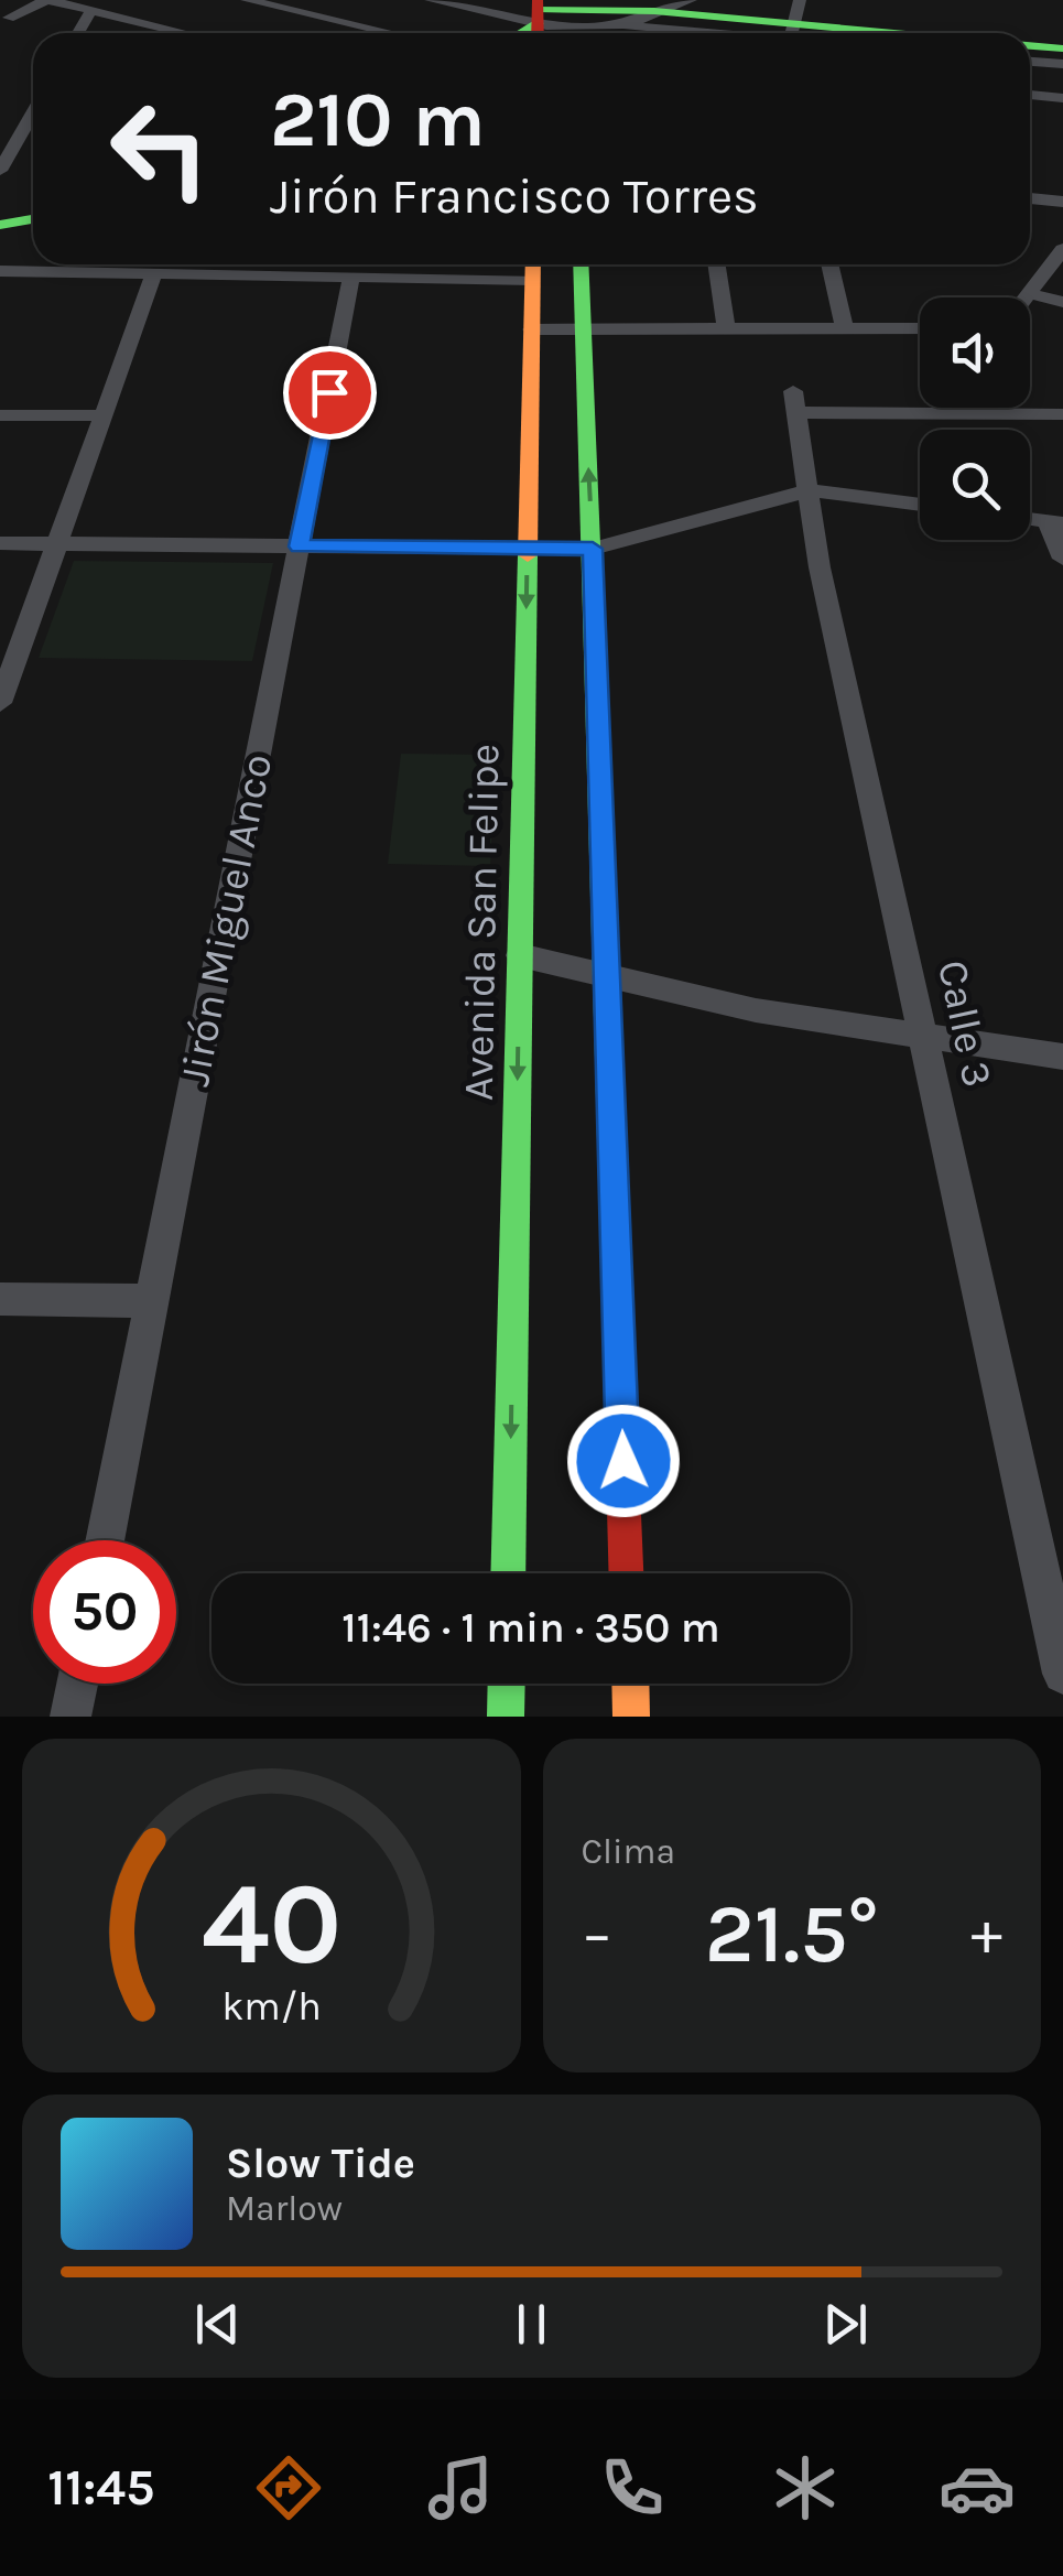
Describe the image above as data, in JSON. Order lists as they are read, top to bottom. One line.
{"streets":{"main road":["Avenida San Felipe"],"street":["Jirón Miguel Anco","Calle 3"]},"page":{"turn":["210 m","Jirón Francisco Torres"],"limit":"50","trip":"11:46 · 1 min · 350 m","tile":"Clima","heat":["−","21.5°","+"],"song":["Slow Tide","Marlow"],"tabs":"11:45","gauge":["40","km/h"]}}
